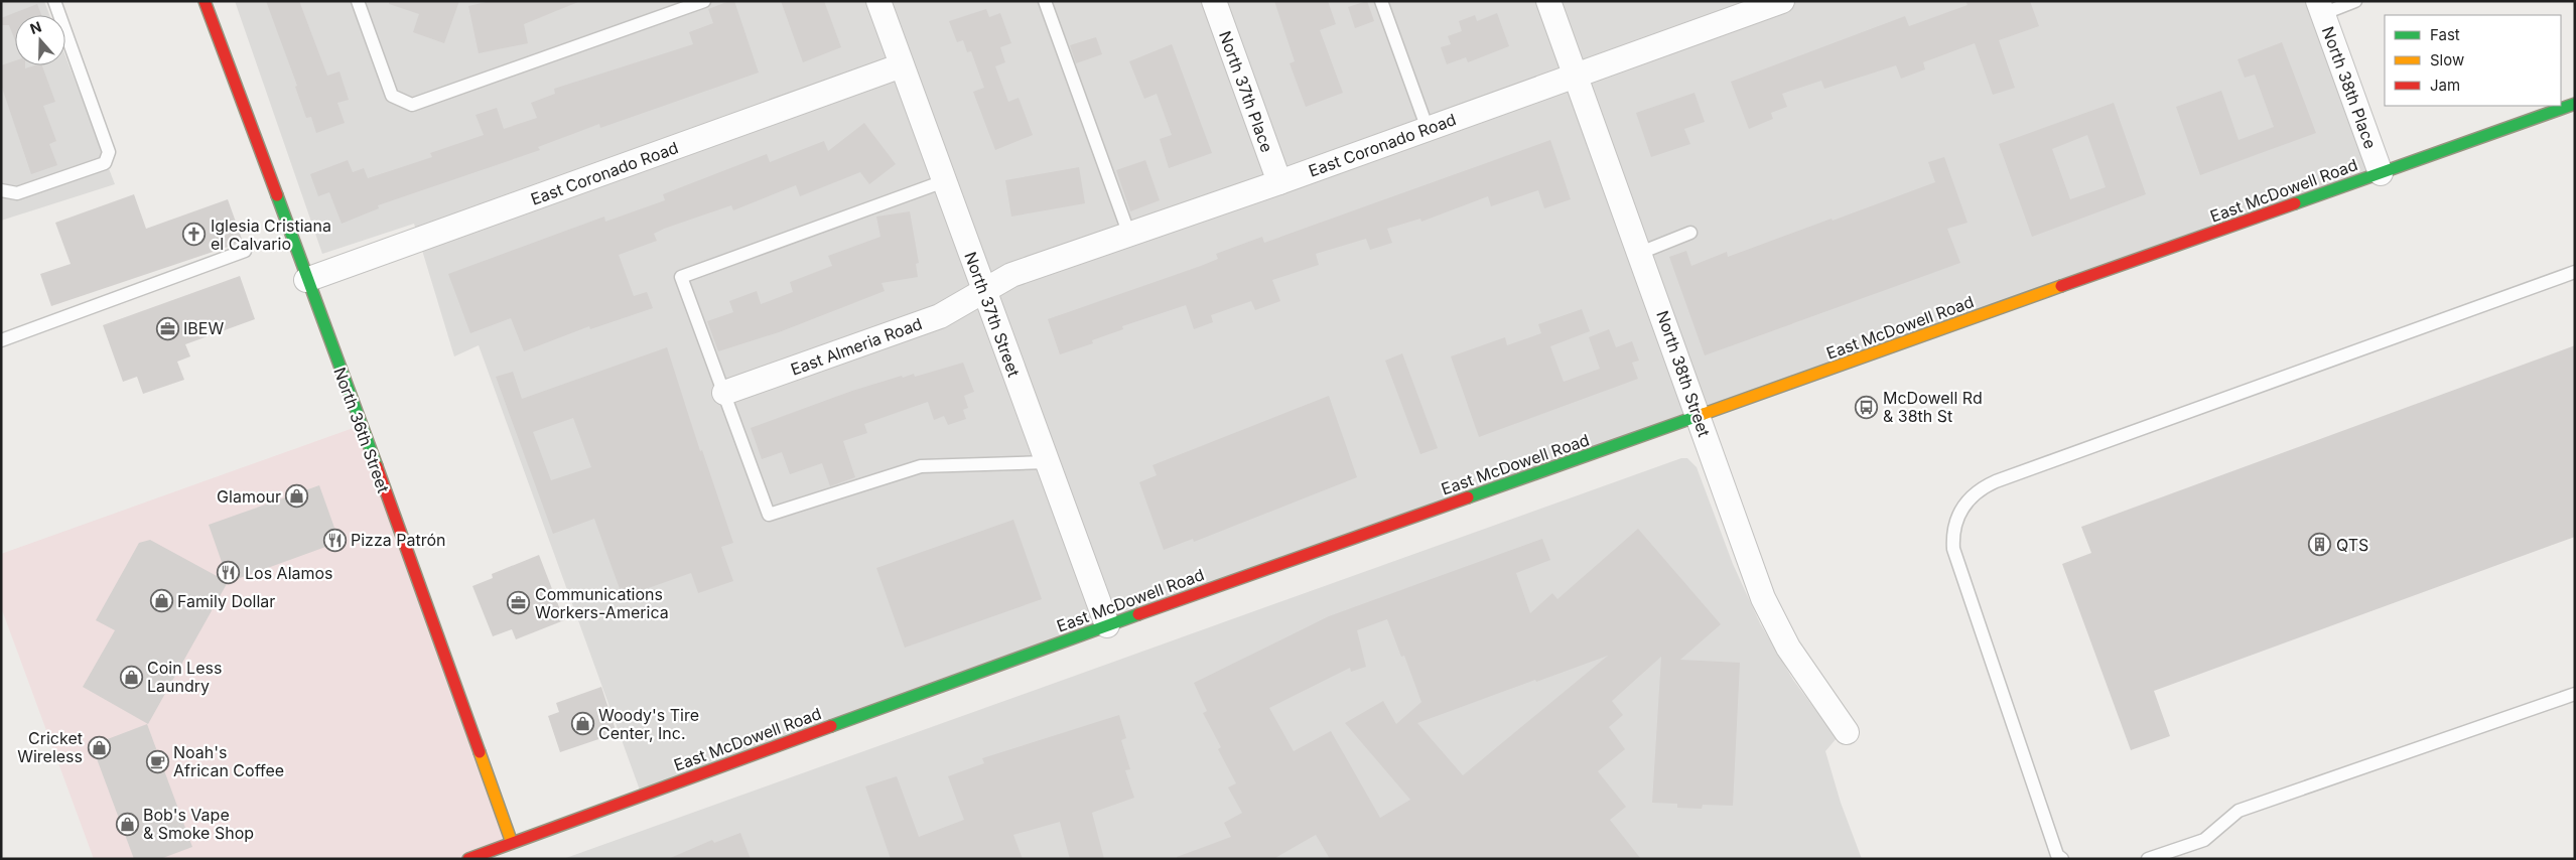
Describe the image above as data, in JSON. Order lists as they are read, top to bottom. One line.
{"streets":{"main road":["East McDowell Road","North 36th Street"],"street":["North 38th Place","North 37th Place","East Coronado Road","North 37th Street","East Almeria Road","North 38th Street"]},"crossings":[["North 38th Place","East McDowell Road"],["North 37th Place","East Coronado Road"],["East Coronado Road","North 37th Street"],["East Coronado Road","East Almeria Road"],["East Coronado Road","North 38th Street"],["East Coronado Road","North 36th Street"],["East McDowell Road","North 37th Street"],["East McDowell Road","North 38th Street"],["East McDowell Road","North 36th Street"],["North 37th Street","East Almeria Road"]],"places":{"church":["Iglesia Cristiana el Calvario"],"office":["IBEW","Communications Workers-America"],"bus stop":["McDowell Rd & 38th St"],"shop":["Glamour","Family Dollar","Coin Less Laundry","Woody's Tire Center, Inc.","Cricket Wireless","Bob's Vape & Smoke Shop"],"restaurant":["Pizza Patrón","Los Alamos"],"building":["QTS"],"cafe":["Noah's African Coffee"]},"legend":["Fast","Slow","Jam"],"north":"top"}
